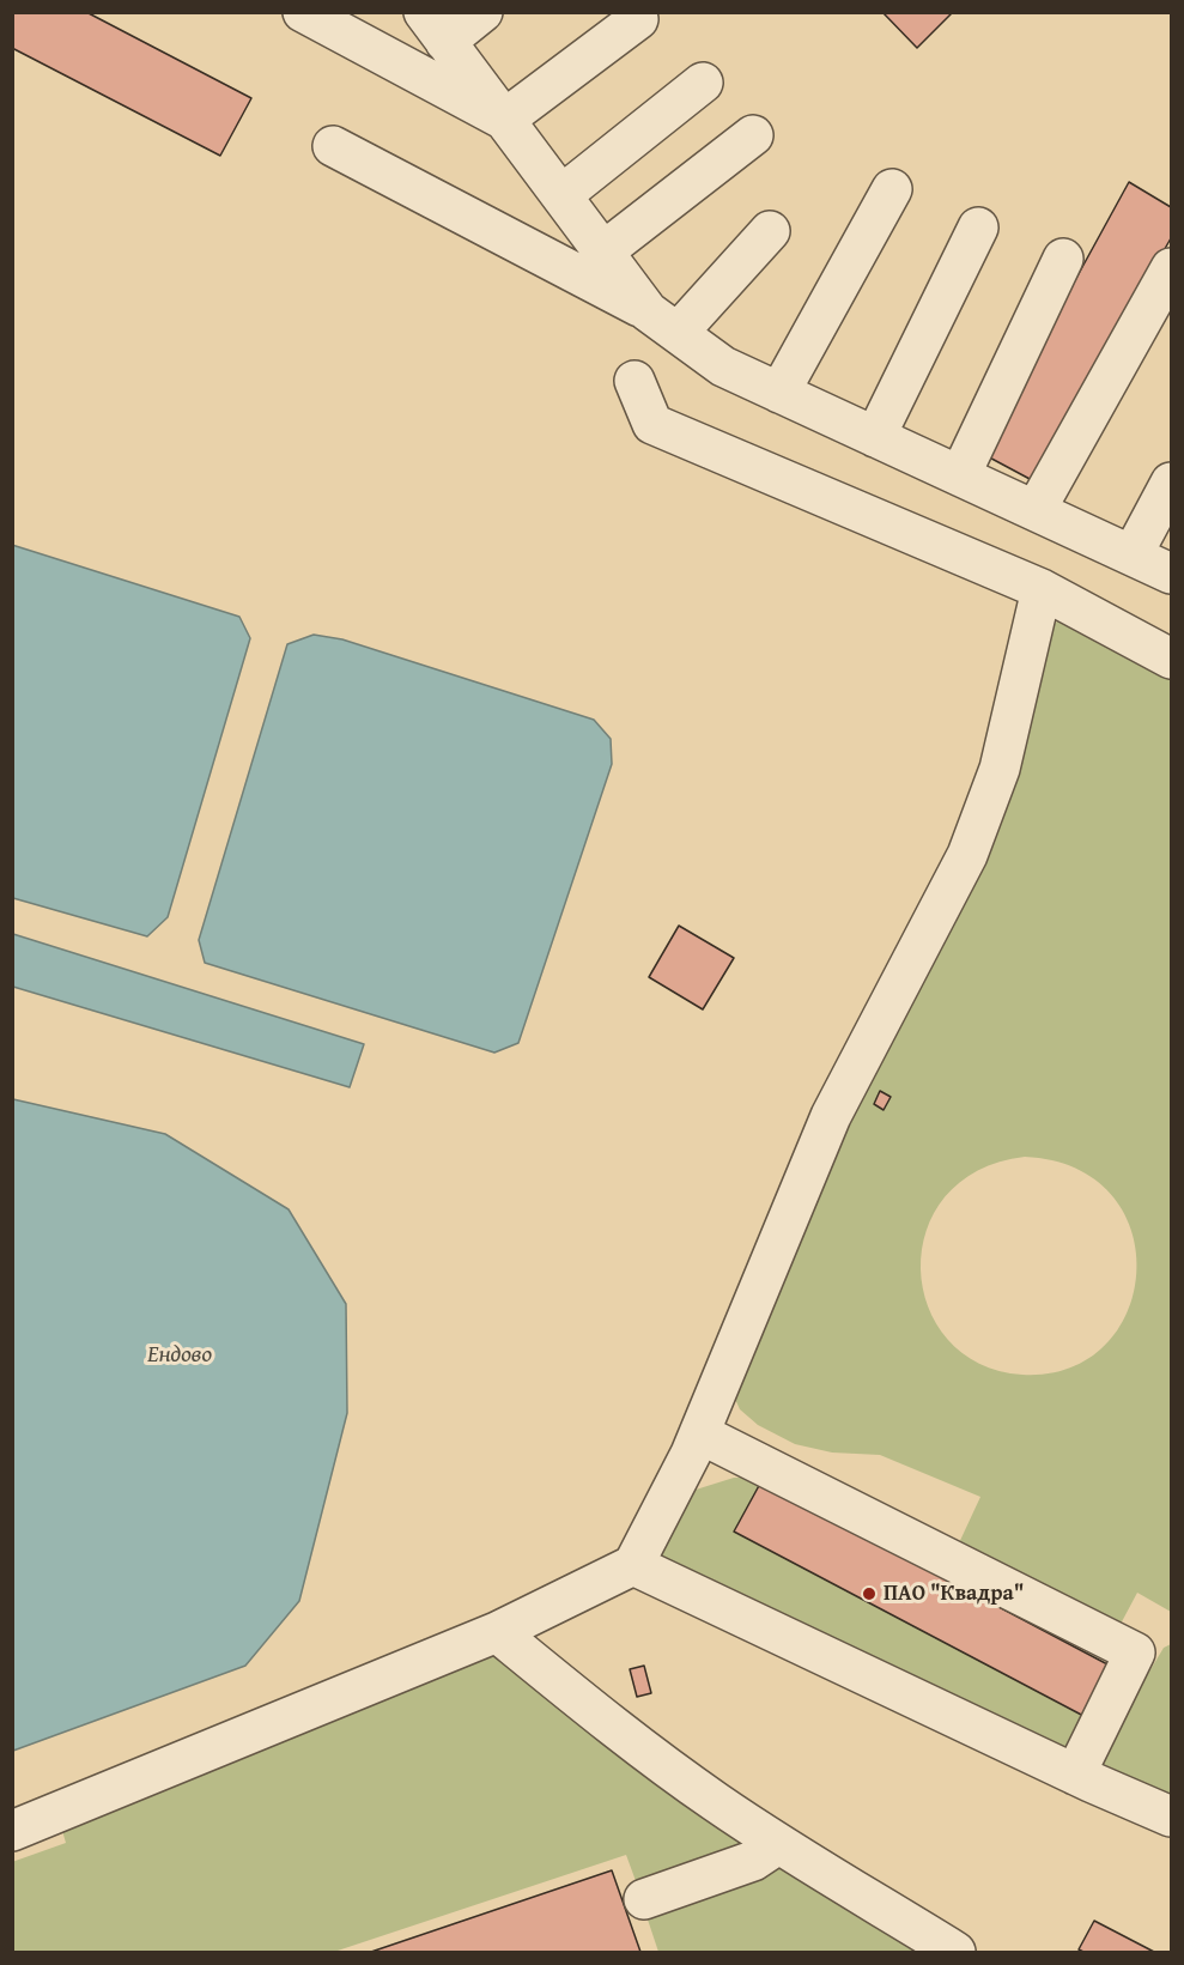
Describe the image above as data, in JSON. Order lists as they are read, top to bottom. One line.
{"water":["Ендово"],"places":["ПАО \"Квадра\""]}
